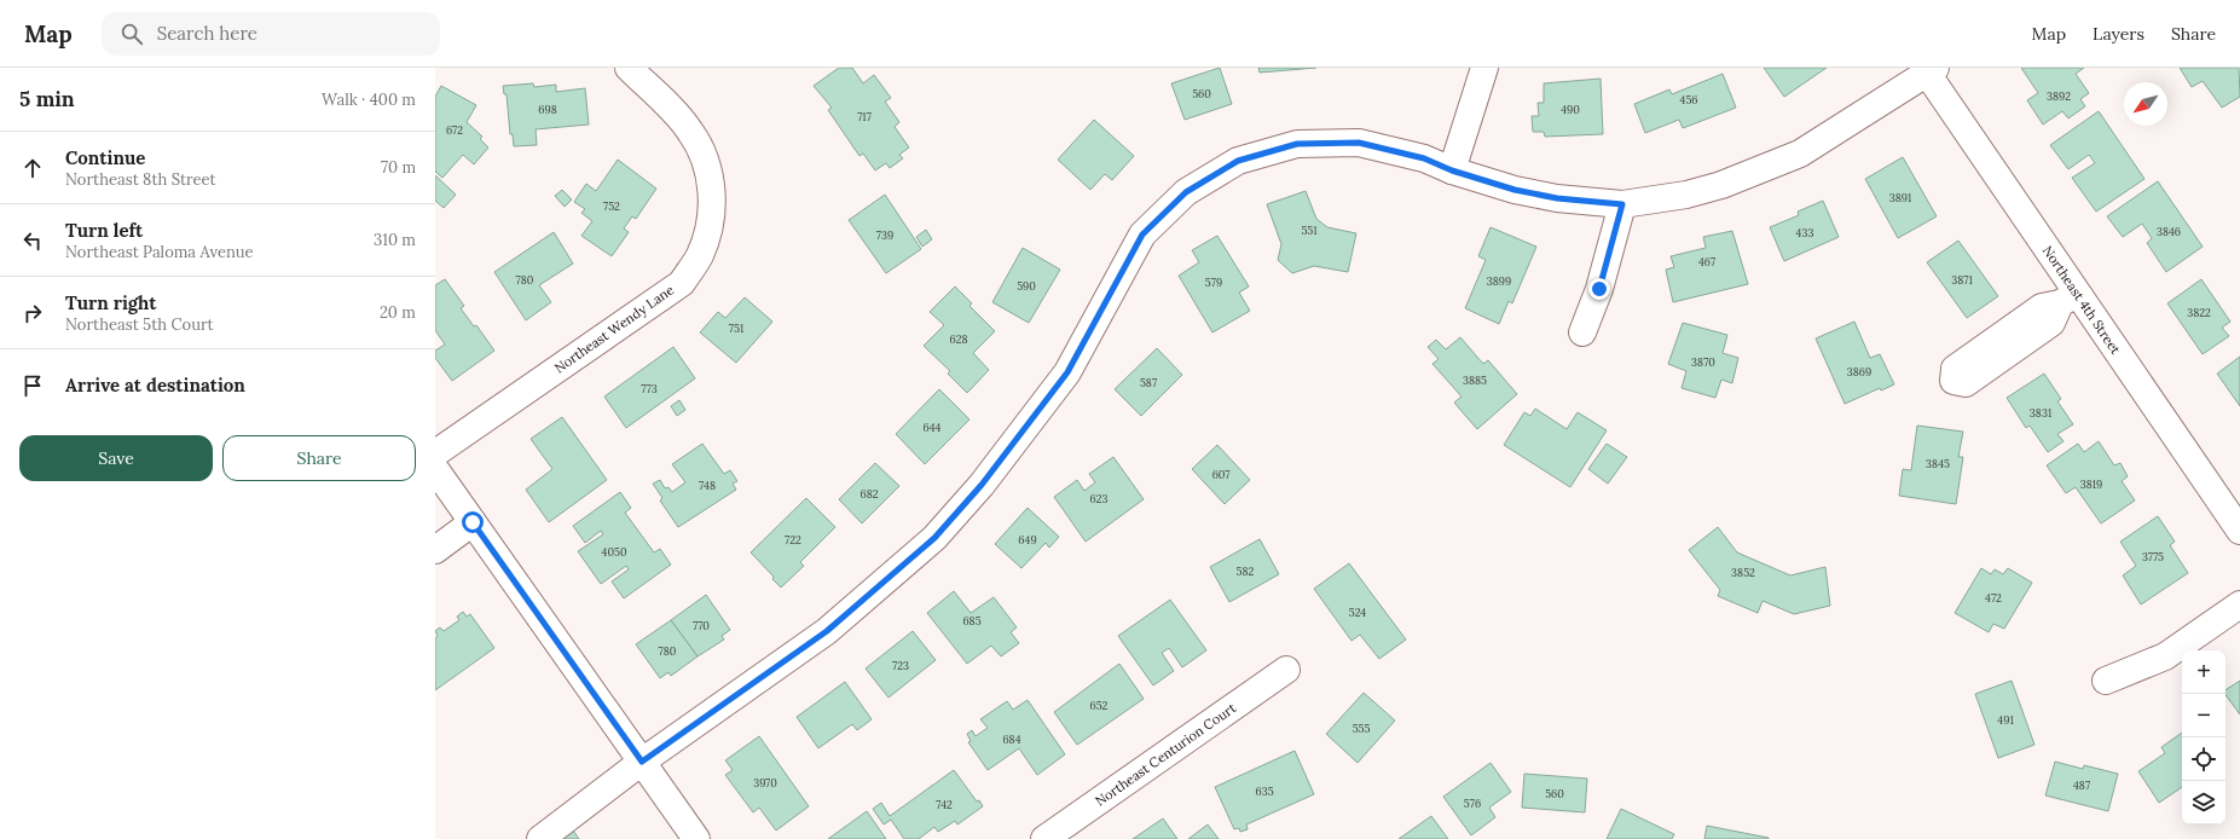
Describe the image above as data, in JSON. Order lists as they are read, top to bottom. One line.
{"streets":{"street":["Northeast 4th Street","Northeast Wendy Lane","Northeast Centurion Court"]},"house_numbers":["560","3892","456","698","490","717","672","3891","752","551","3846","433","739","467","780","3871","3899","579","590","3822","751","628","3870","3869","3885","587","773","3831","644","3845","607","3819","748","682","623","722","649","4050","3775","582","3852","472","524","685","770","780","723","652","491","555","684","3970","487","635","560","576","742"],"north":"bottom left","page":{"header":"Map","search":"Search here","nav":["Map","Layers","Share"],"heading":["5 min","Walk · 400 m"],"list":[["Continue","Northeast 8th Street","70 m"],["Turn left","Northeast Paloma Avenue","310 m"],["Turn right","Northeast 5th Court","20 m"],"Arrive at destination"],"buttons":["Save","Share"],"map_buttons":["+","−"]}}
